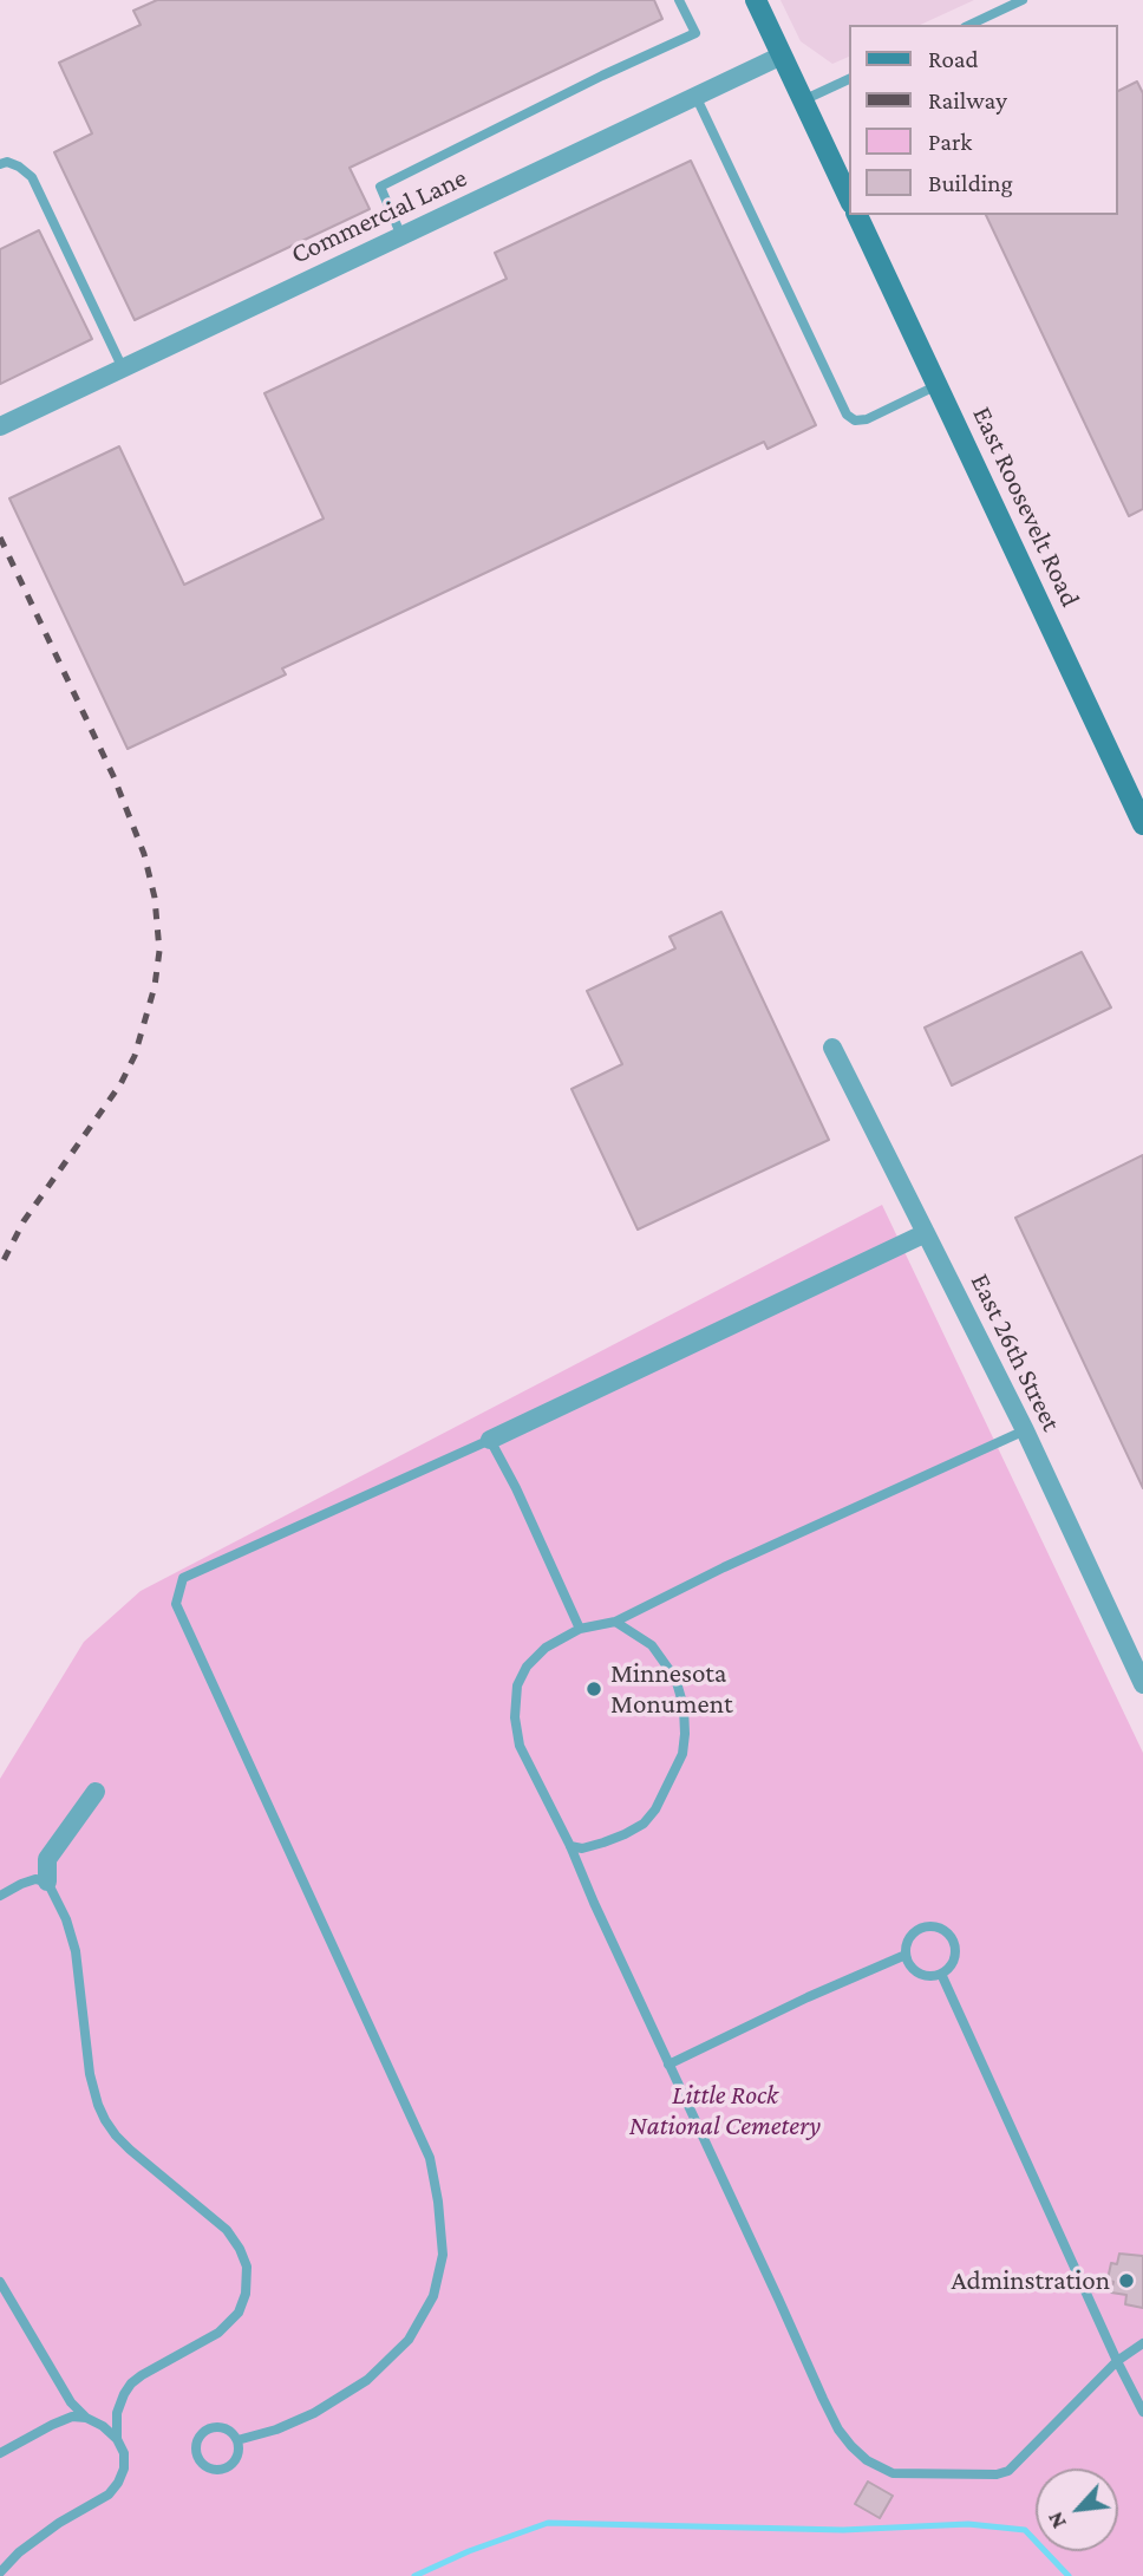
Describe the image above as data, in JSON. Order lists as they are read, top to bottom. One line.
{"streets":{"main road":["East Roosevelt Road"],"street":["Commercial Lane","East 26th Street"]},"parks":["Little Rock National Cemetery"],"places":["Minnesota Monument","Adminstration"],"legend":["Road","Railway","Park","Building"],"north":"bottom left"}
